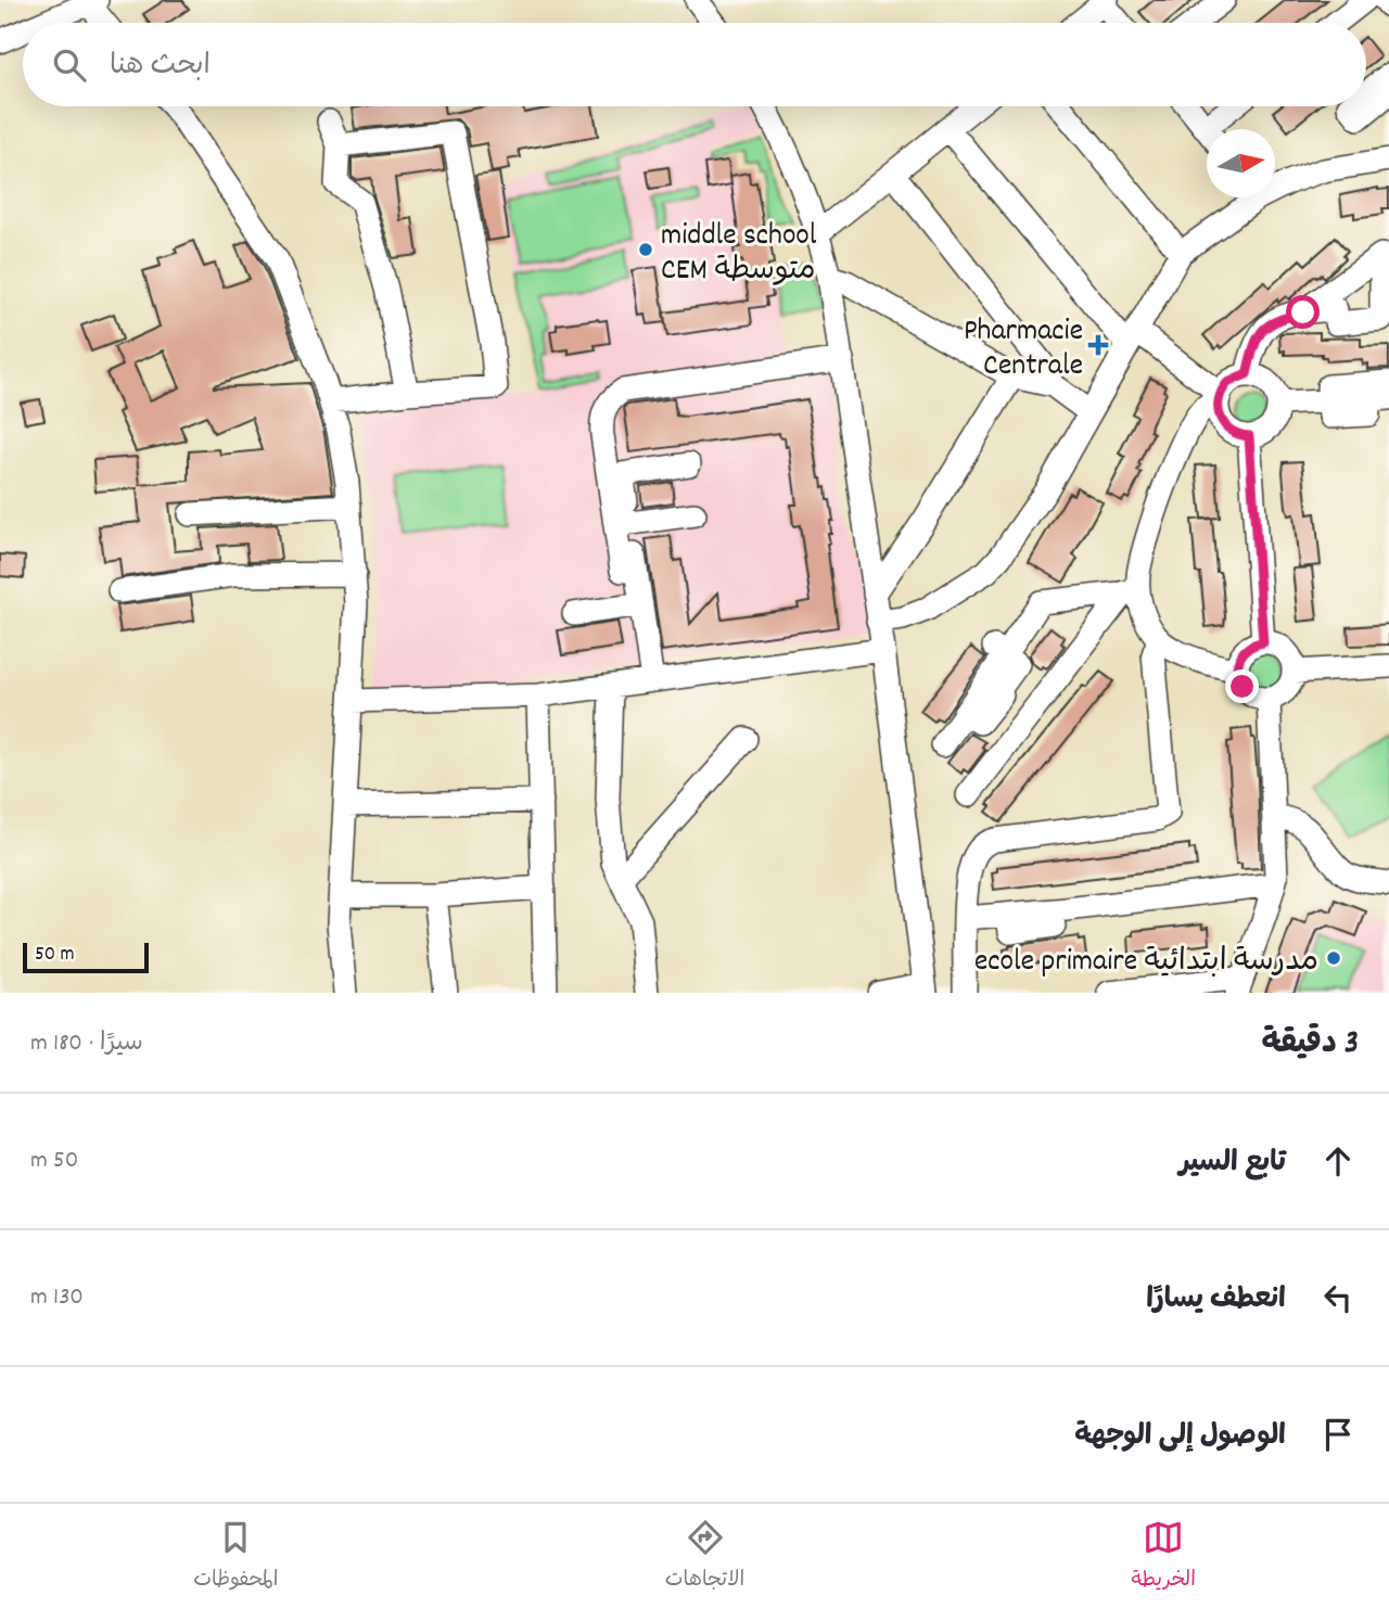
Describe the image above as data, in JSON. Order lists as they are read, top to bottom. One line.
{"places":{"other":["middle school CEM متوسطة","ecole primaire مدرسة ابتدائية"],"health":["Pharmacie Centrale"]},"scale_bar":"50 m","north":"right","page":{"search":"ابحث هنا","scale":"50 m","heading":["3 دقيقة","سيرًا · 180 m"],"list":[["تابع السير","50 m"],["انعطف يسارًا","130 m"],"الوصول إلى الوجهة"],"nav":["الخريطة","الاتجاهات","المحفوظات"]}}
